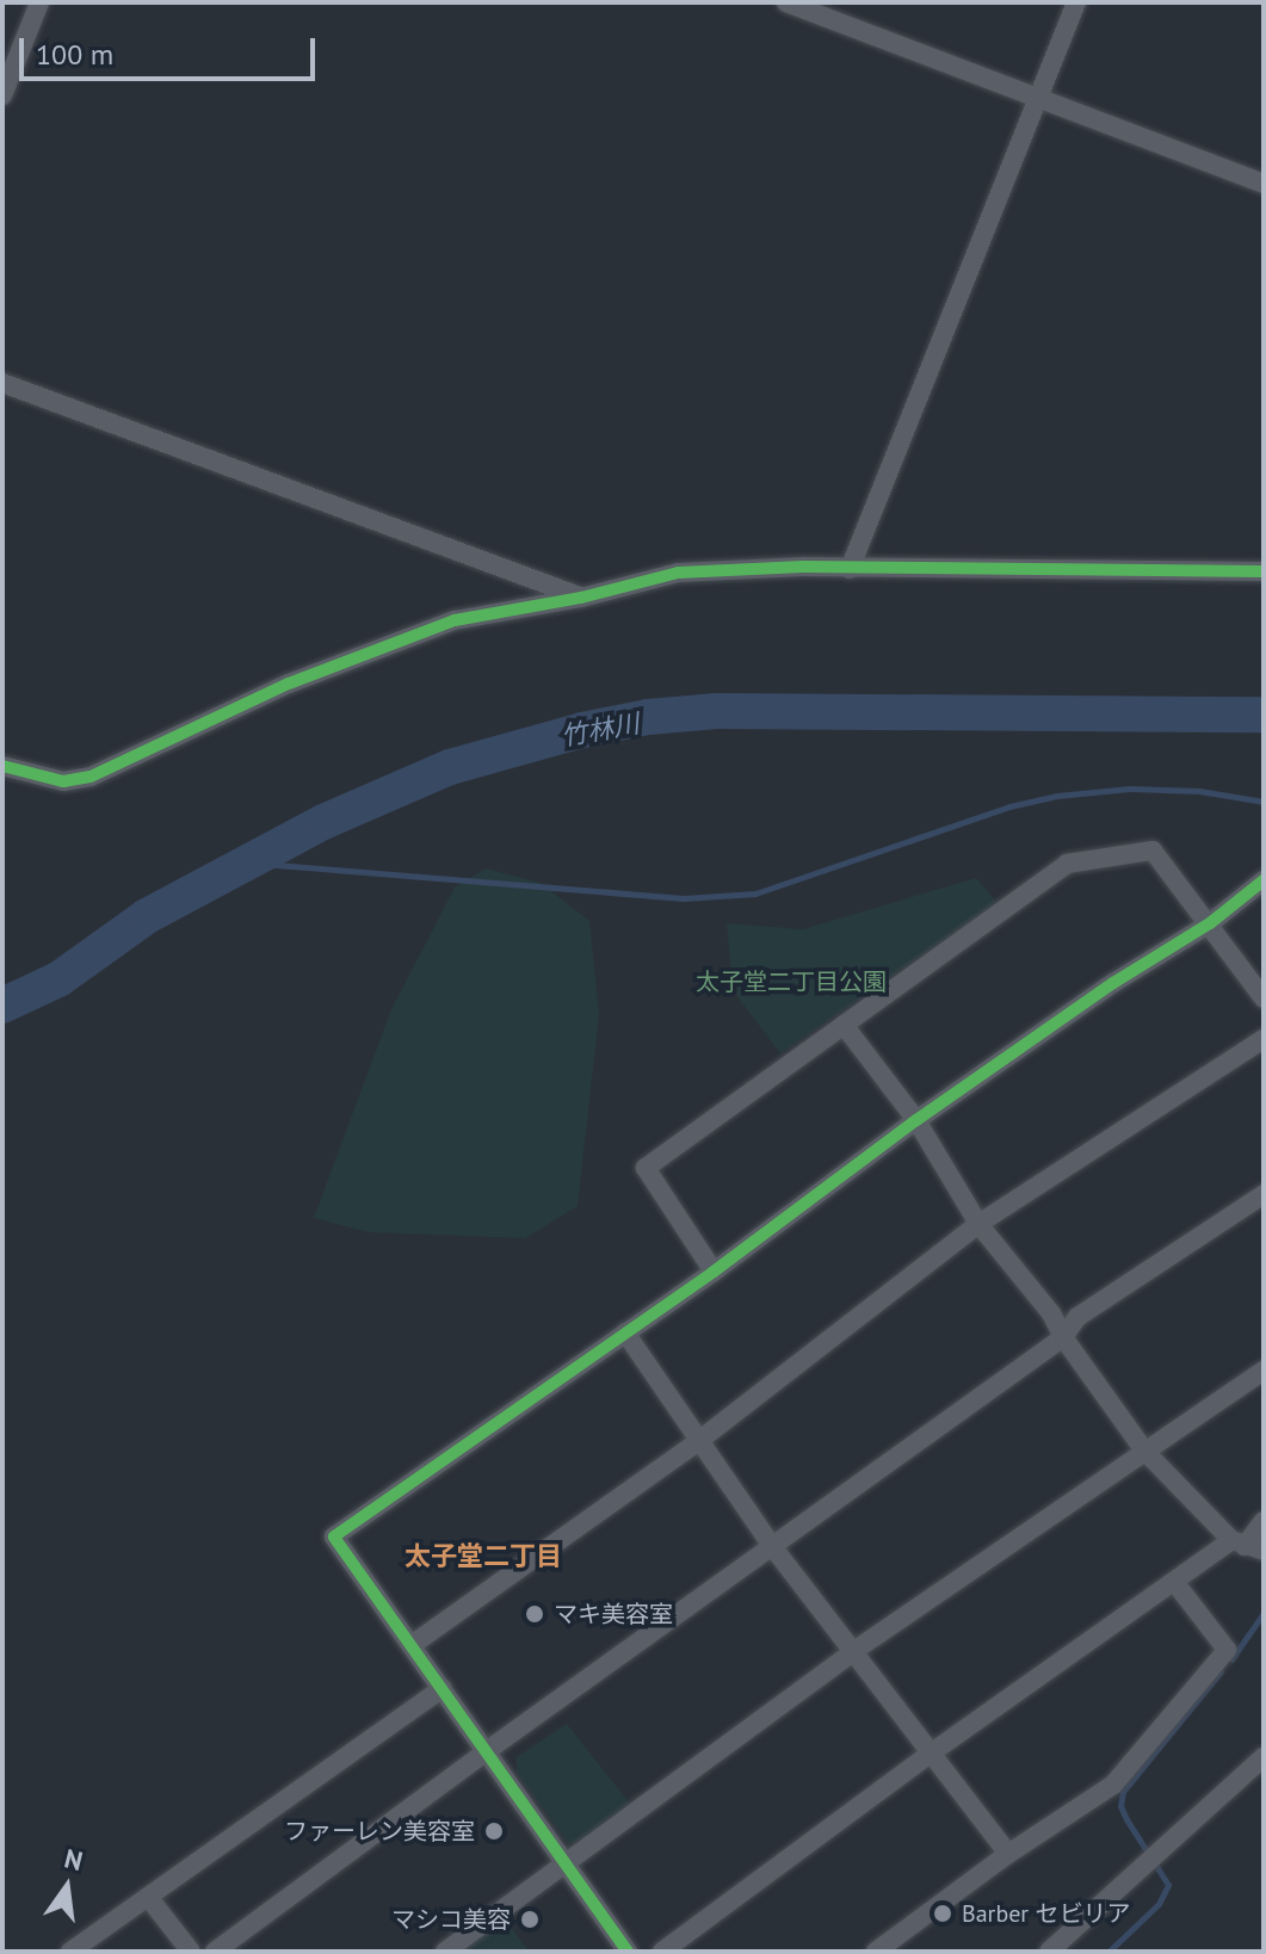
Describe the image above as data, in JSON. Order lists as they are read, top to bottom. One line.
{"districts":["太子堂二丁目"],"water":["竹林川"],"parks":["太子堂二丁目公園"],"places":["マキ美容室","ファーレン美容室","Barber セビリア","マシコ美容"],"scale_bar":"100 m","north":"top"}
